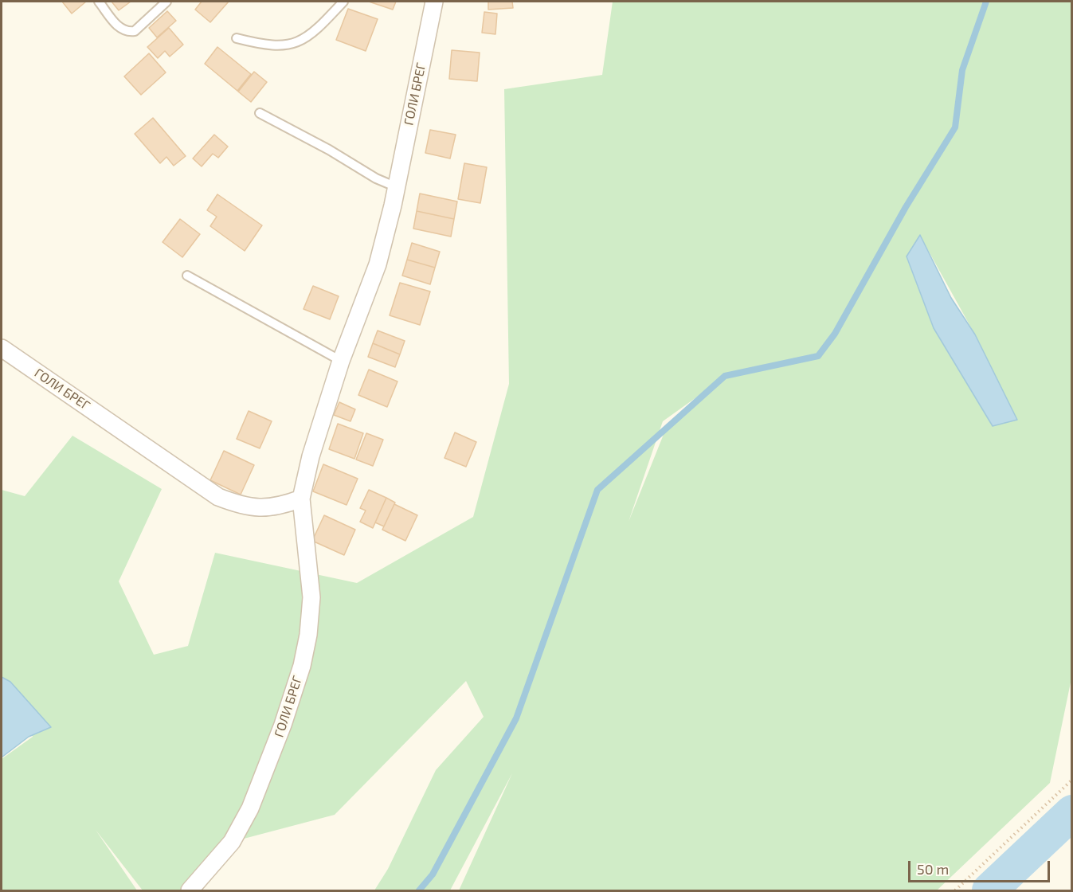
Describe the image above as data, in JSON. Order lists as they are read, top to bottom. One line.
{"streets":{"street":["ГОЛИ БРЕГ"]},"scale_bar":"50 m"}
